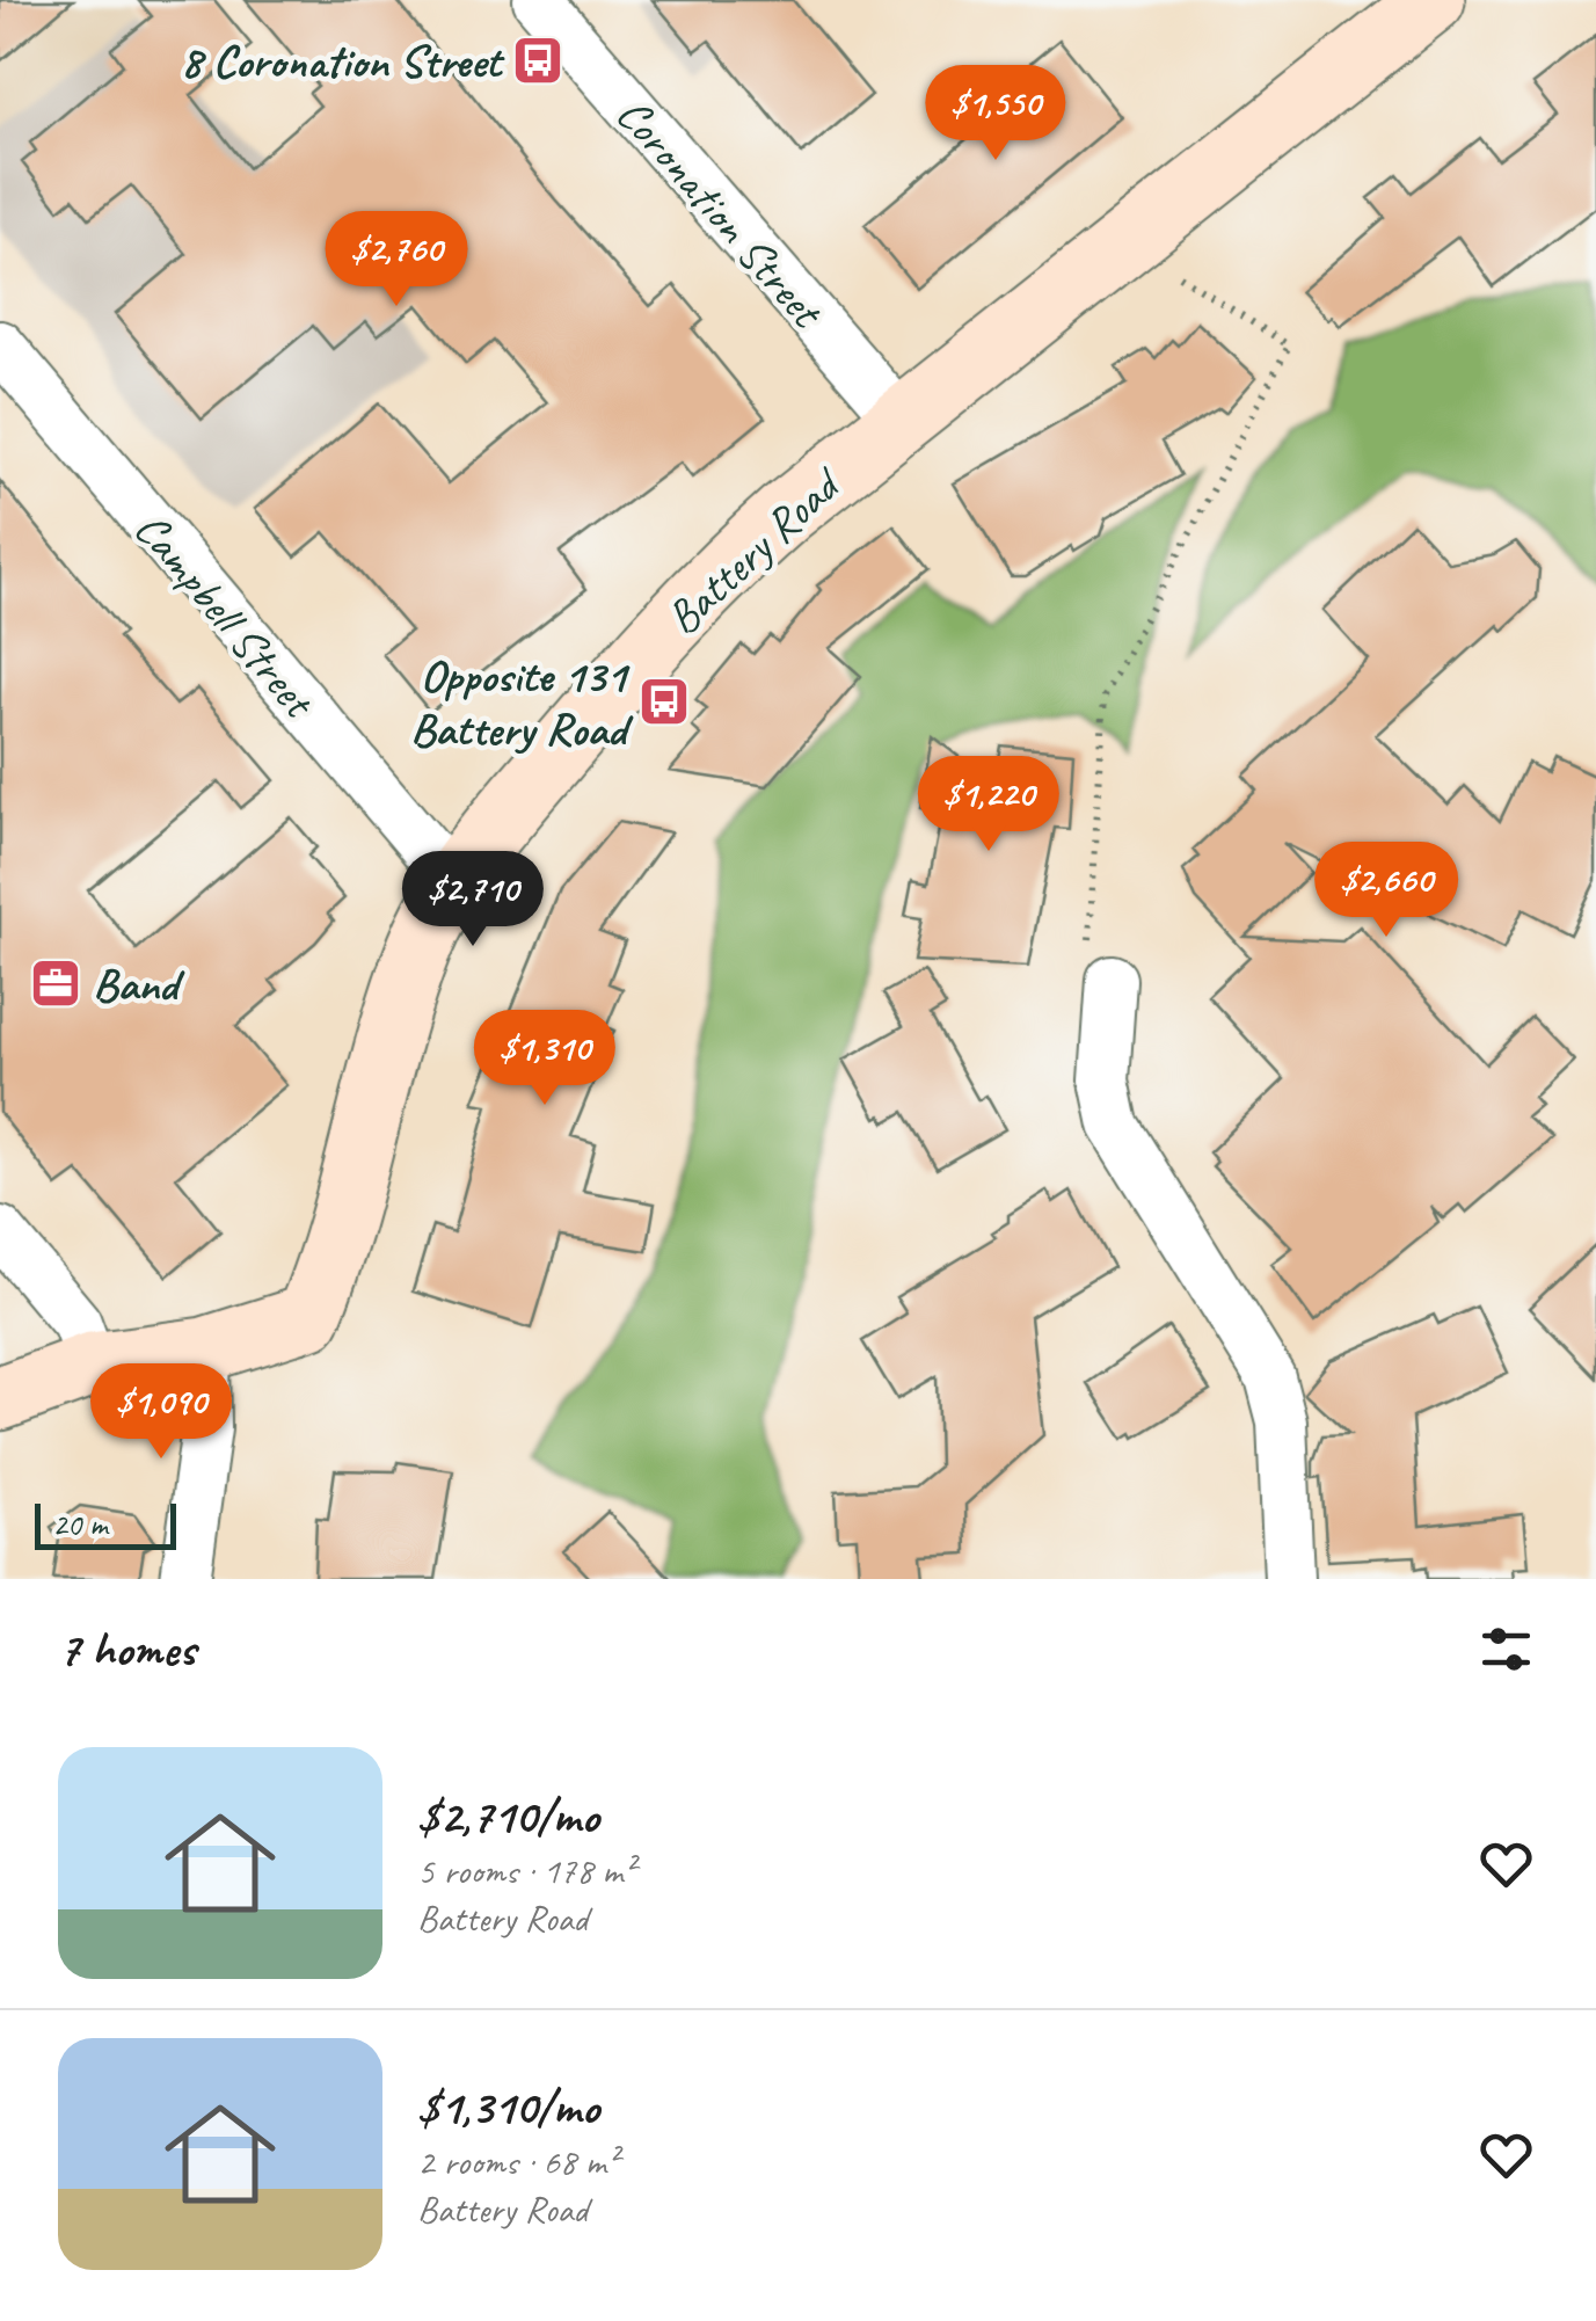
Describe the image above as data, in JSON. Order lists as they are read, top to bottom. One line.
{"streets":{"street":["Coronation Street","Battery Road","Campbell Street"]},"crossings":[["Coronation Street","Battery Road"],["Battery Road","Campbell Street"]],"places":{"bus stop":["8 Coronation Street","Opposite 131 Battery Road"],"office":["Band"]},"scale_bar":"20 m","page":{"price":["$1,550","$2,760","$1,220","$2,660","$2,710","$1,310","$1,090"],"scale":"20 m","heading":"7 homes","list":[{"name":"$2,710/mo","note":"5 rooms · 178 m² · Battery Road"},{"name":"$1,310/mo","note":"2 rooms · 68 m² · Battery Road"}]}}
